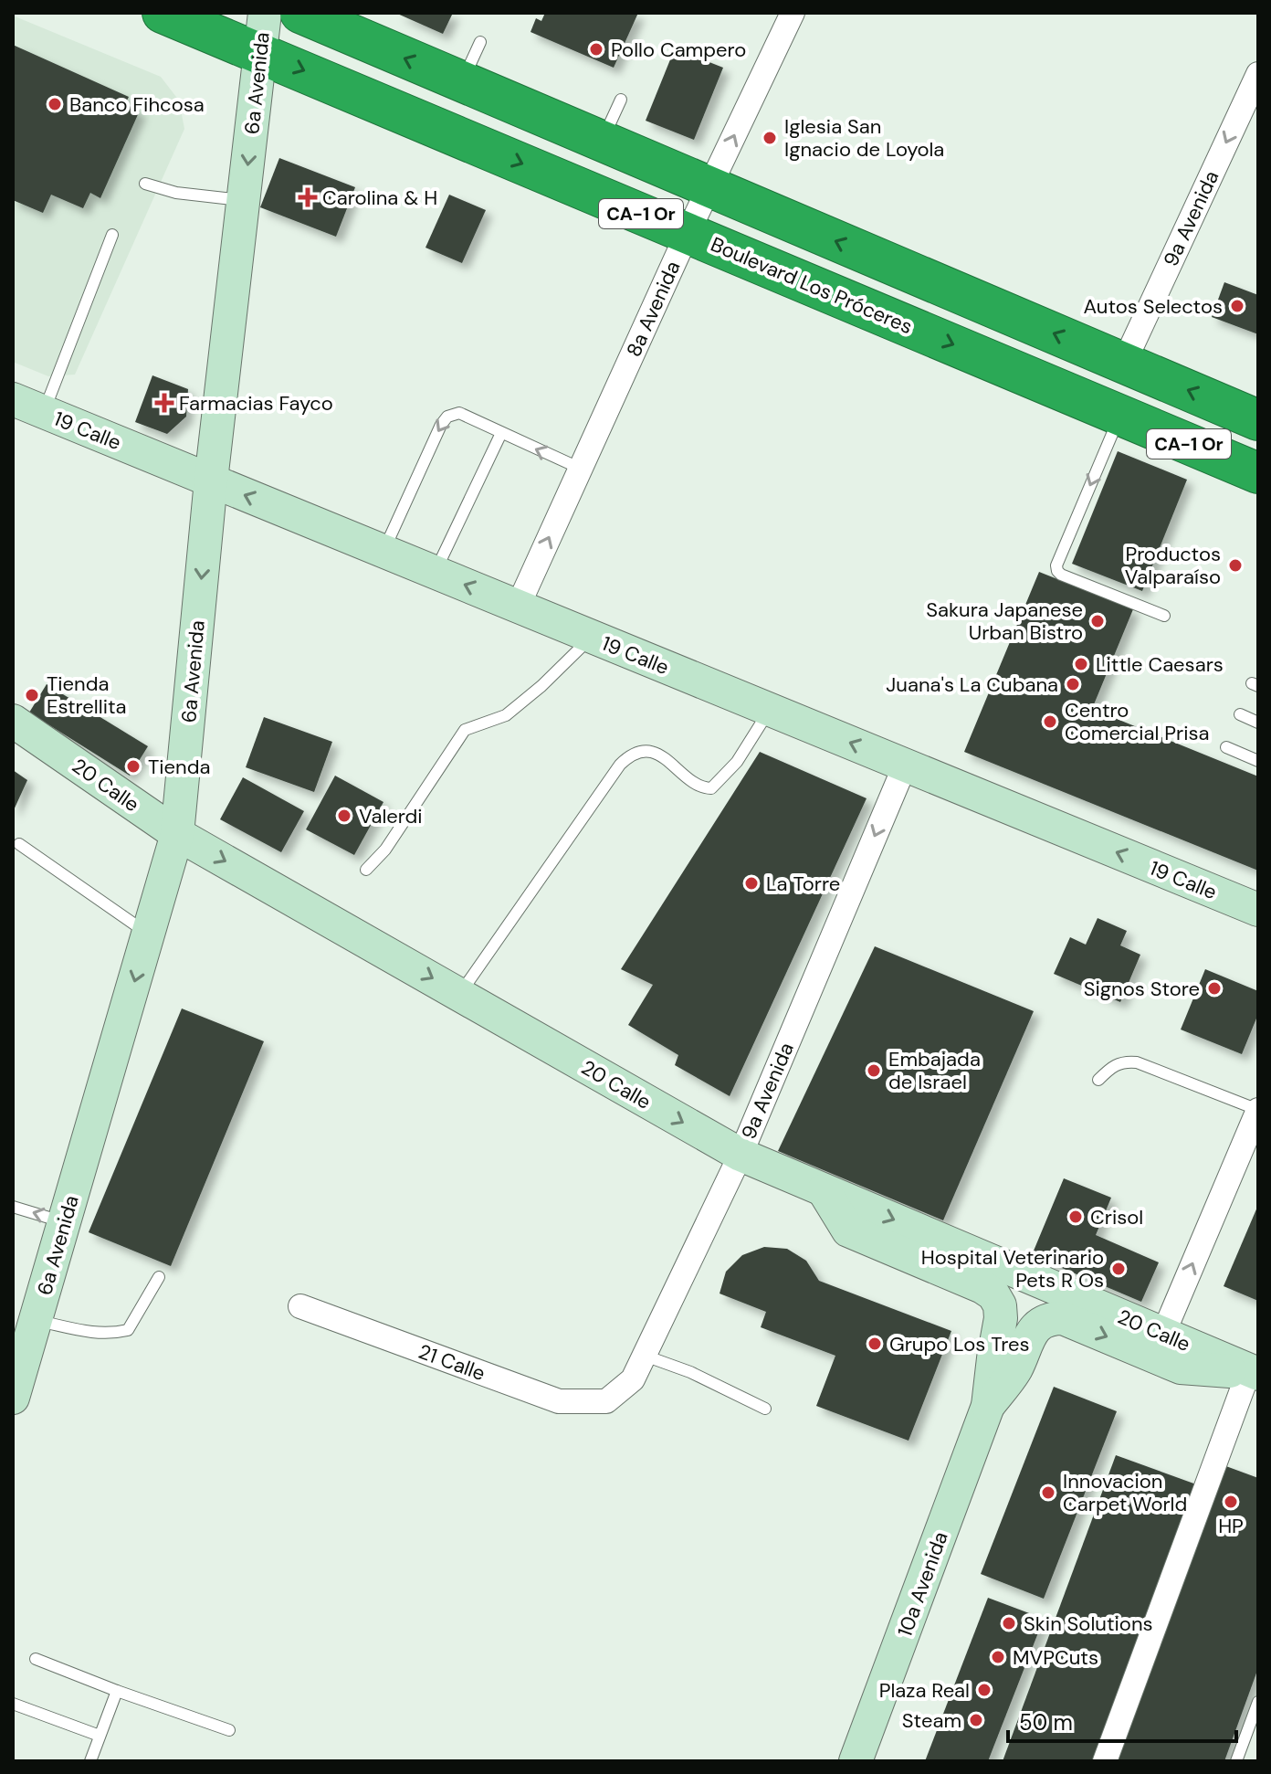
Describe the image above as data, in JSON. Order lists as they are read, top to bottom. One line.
{"streets":{"highway":["CA-1 Or","Boulevard Los Próceres"],"street":["6a Avenida","9a Avenida","8a Avenida","19 Calle","20 Calle","21 Calle","10a Avenida"]},"crossings":[["6a Avenida","Boulevard Los Próceres"],["6a Avenida","19 Calle"],["6a Avenida","20 Calle"],["CA-1 Or","9a Avenida"],["CA-1 Or","8a Avenida"],["9a Avenida","19 Calle"],["9a Avenida","20 Calle"],["9a Avenida","21 Calle"],["Boulevard Los Próceres","8a Avenida"],["8a Avenida","19 Calle"],["20 Calle","10a Avenida"]],"one_way":["6a Avenida","9a Avenida","8a Avenida","19 Calle","20 Calle"],"places":{"other":["Pollo Campero","Banco Fihcosa","Iglesia San Ignacio de Loyola","Autos Selectos","Productos Valparaíso","Sakura Japanese Urban Bistro","Little Caesars","Juana's La Cubana","Tienda Estrellita","Centro Comercial Prisa","Tienda","Valerdi","La Torre","Signos Store","Embajada de Israel","Crisol","Hospital Veterinario Pets R Os","Grupo Los Tres","Innovacion Carpet World","HP","Skin Solutions","MVPCuts","Plaza Real","Steam"],"health":["Carolina & H","Farmacias Fayco"]},"scale_bar":"50 m"}
